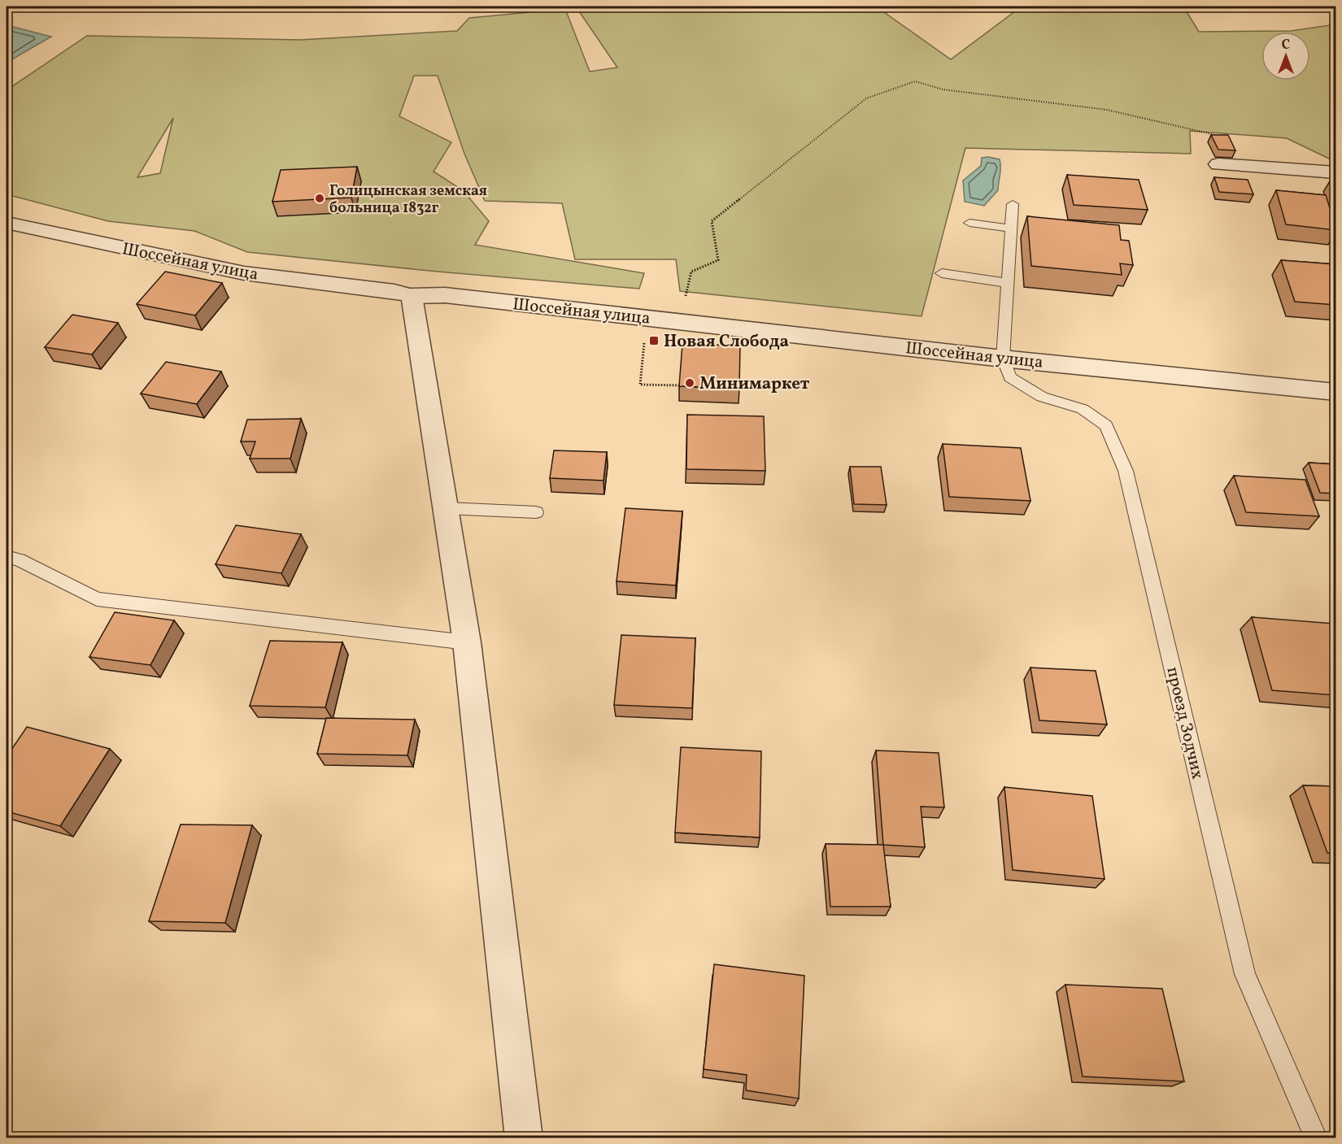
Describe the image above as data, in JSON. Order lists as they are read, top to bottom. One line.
{"streets":{"street":["Шоссейная улица"],"lane":["проезд Зодчих"]},"crossings":[["Шоссейная улица","проезд Зодчих"]],"places":{"other":["Голицынская земская больница 1832г","Минимаркет"],"transit":["Новая Слобода"]},"north":"top"}
